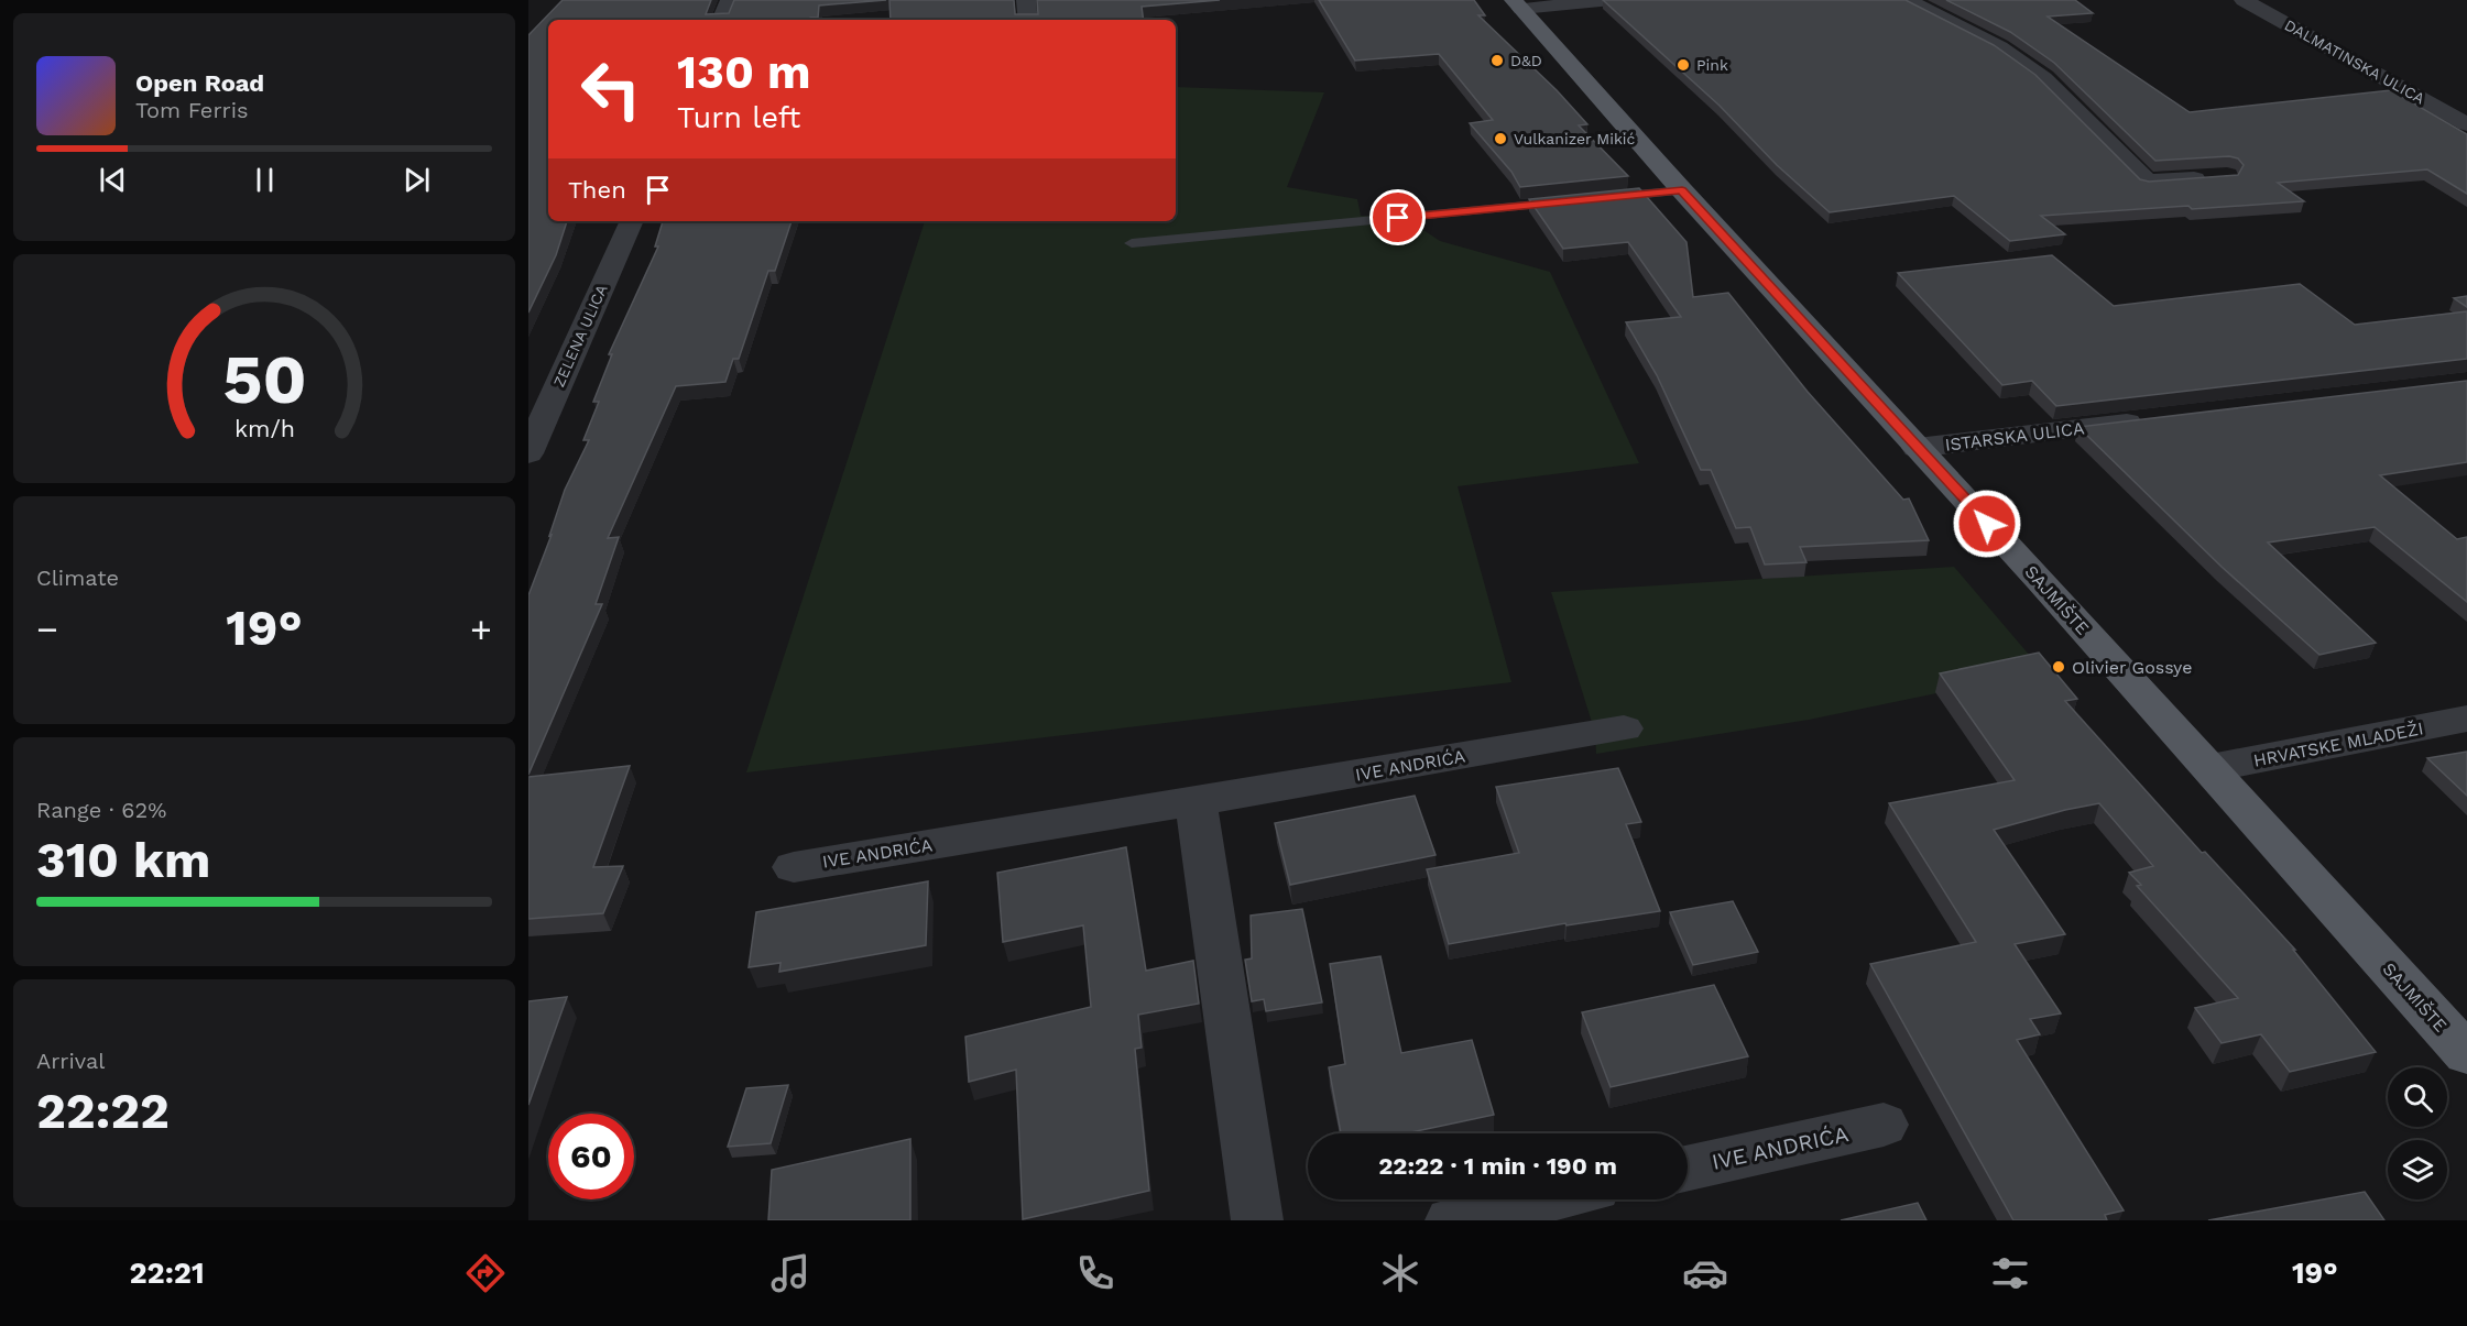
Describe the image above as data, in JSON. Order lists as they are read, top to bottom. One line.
{"streets":{"main road":["SAJMIŠTE"],"street":["DALMATINSKA ULICA","ZELENA ULICA","ISTARSKA ULICA","HRVATSKE MLADEŽI","IVE ANDRIĆA"]},"crossings":[["ISTARSKA ULICA","SAJMIŠTE"],["SAJMIŠTE","HRVATSKE MLADEŽI"]],"places":["D&D","Pink","Vulkanizer Mikić","Olivier Gossye"],"page":{"turn":["130 m","Turn left"],"song":["Open Road","Tom Ferris"],"then":"Then","tile":["Climate",["Range · 62%","310 km"],["Arrival","22:22"]],"heat":["−","19°","+"],"limit":"60","trip":"22:22 · 1 min · 190 m","tabs":["22:21","19°"],"gauge":["50","km/h"]}}
